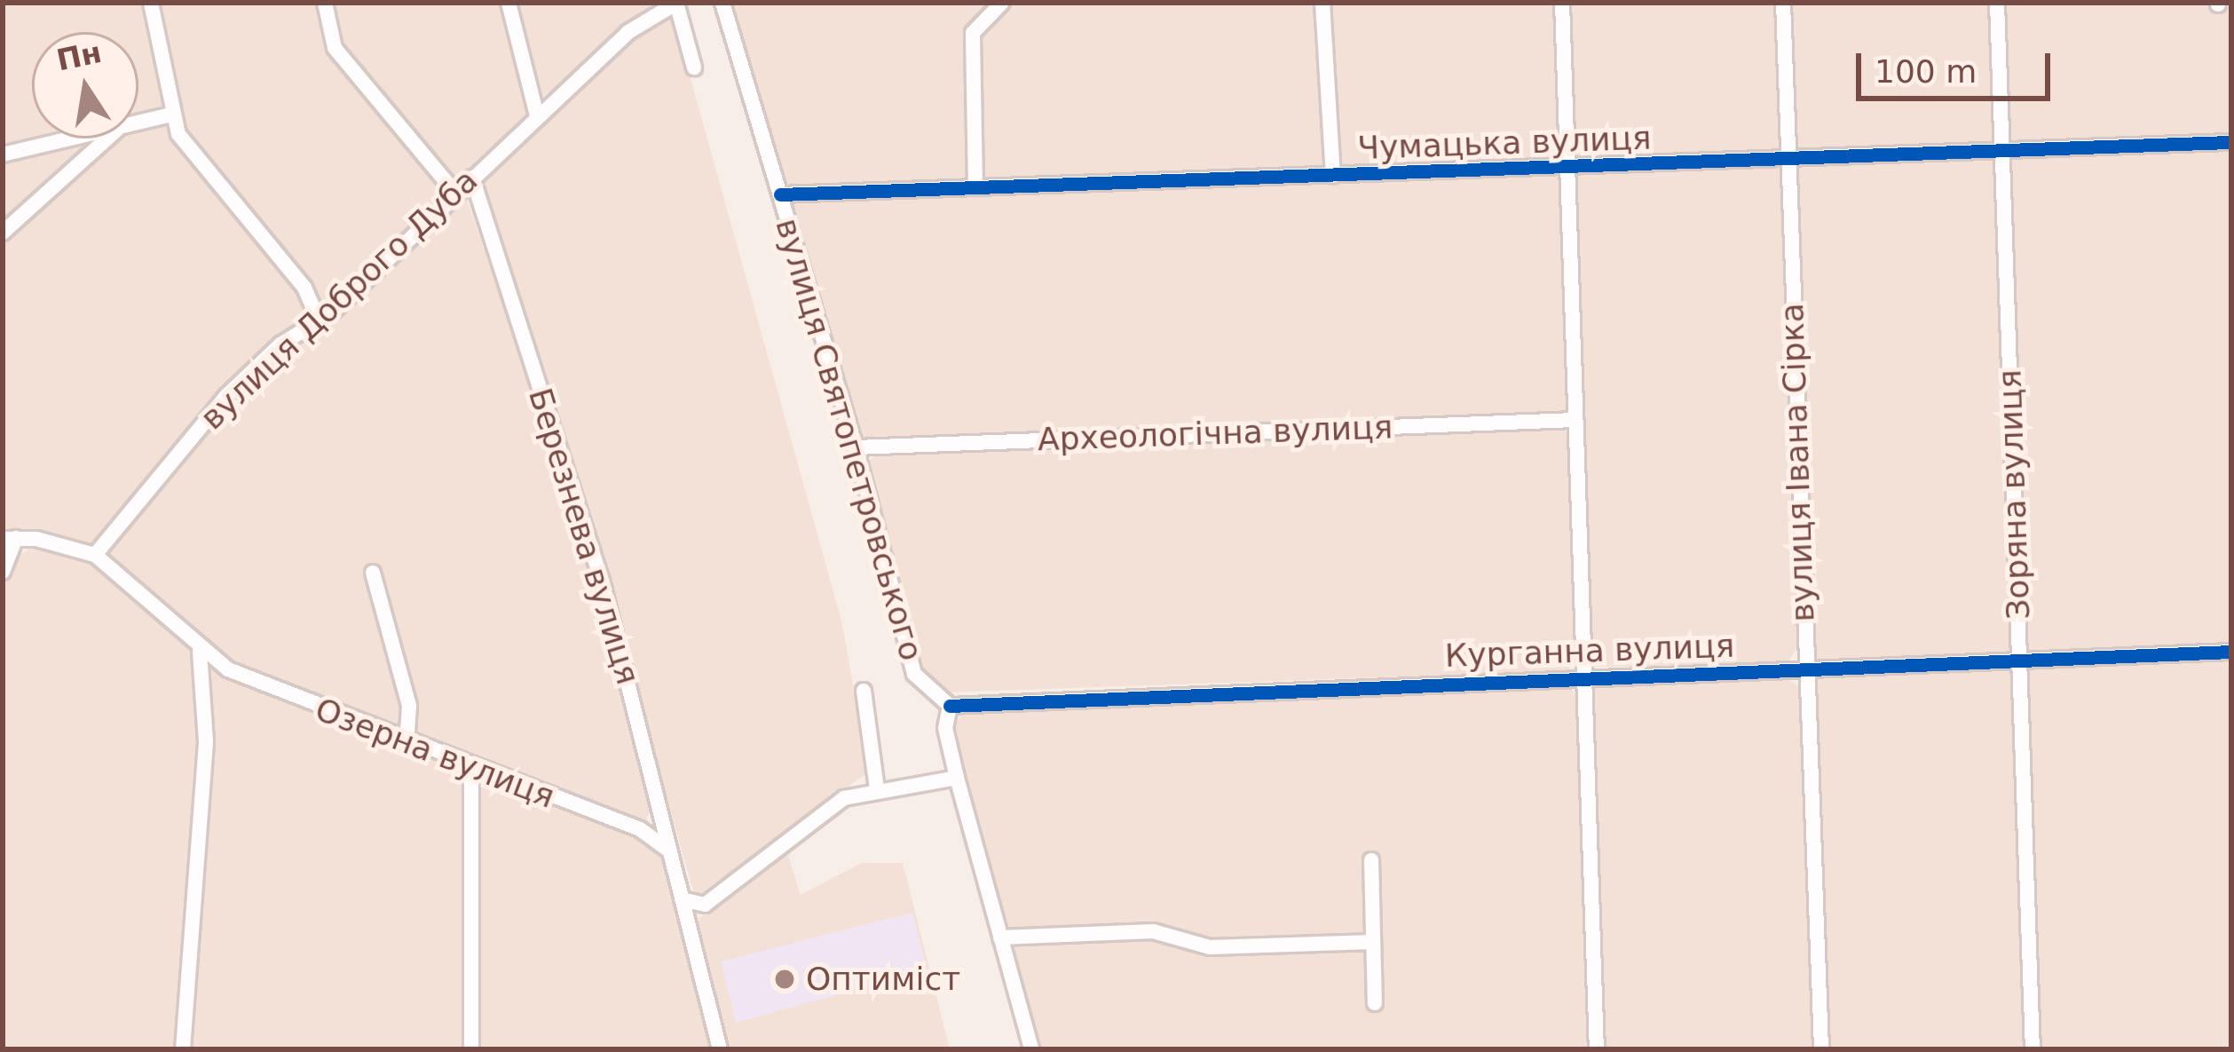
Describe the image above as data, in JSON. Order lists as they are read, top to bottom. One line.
{"streets":{"street":["Чумацька вулиця","вулиця Доброго Дуба","Археологічна вулиця","вулиця Святопетровського","вулиця Івана Сірка","Зоряна вулиця","Березнева вулиця","Курганна вулиця","Озерна вулиця"]},"crossings":[["Чумацька вулиця","вулиця Святопетровського"],["Чумацька вулиця","вулиця Івана Сірка"],["Чумацька вулиця","Зоряна вулиця"],["вулиця Доброго Дуба","Березнева вулиця"],["вулиця Доброго Дуба","Озерна вулиця"],["Археологічна вулиця","вулиця Святопетровського"],["вулиця Святопетровського","Курганна вулиця"],["вулиця Івана Сірка","Курганна вулиця"],["Зоряна вулиця","Курганна вулиця"],["Березнева вулиця","Озерна вулиця"]],"places":["Оптиміст"],"scale_bar":"100 m","north":"top"}
